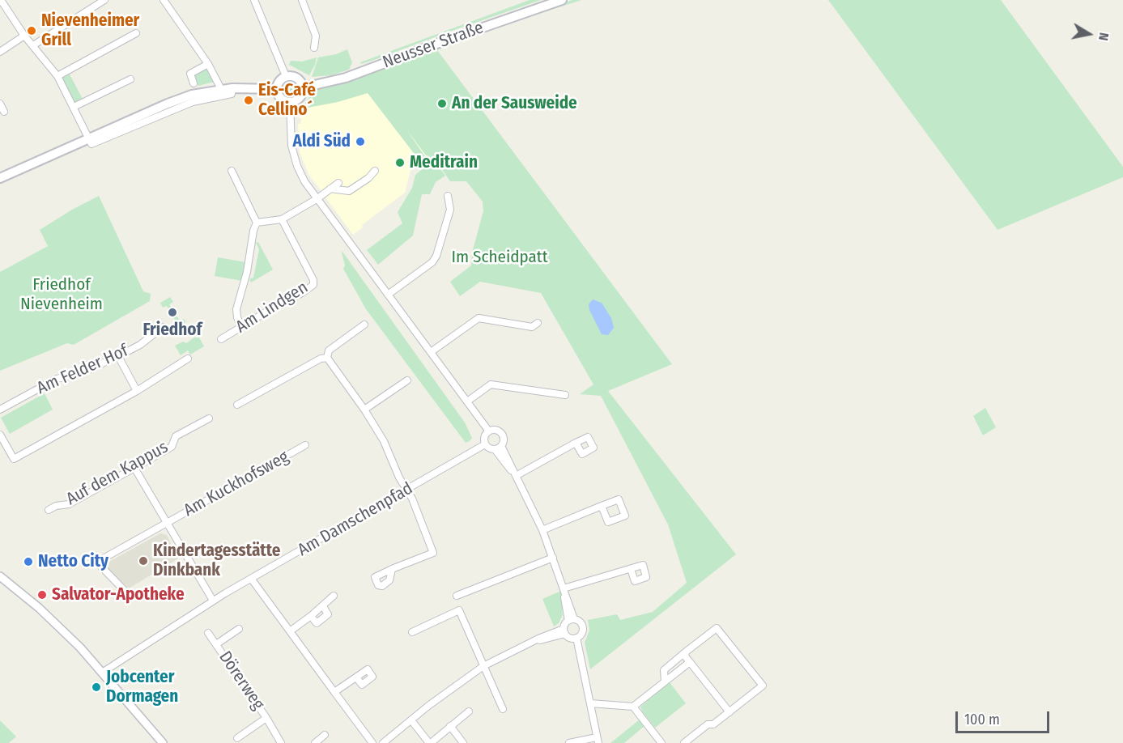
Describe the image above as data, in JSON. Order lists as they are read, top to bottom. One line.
{"streets":{"main road":["Neusser Straße"],"street":["Am Lindgen","Am Felder Hof","Auf dem Kappus","Am Kuckhofsweg","Am Damschenpfad","Dörerweg"]},"parks":["Im Scheidpatt","Friedhof Nievenheim"],"places":["Nievenheimer Grill","Eis-Café Cellino´","An der Sausweide","Aldi Süd","Meditrain","Friedhof","Kindertagesstätte Dinkbank","Netto City","Salvator-Apotheke","Jobcenter Dormagen"],"scale_bar":"100 m","north":"right"}
